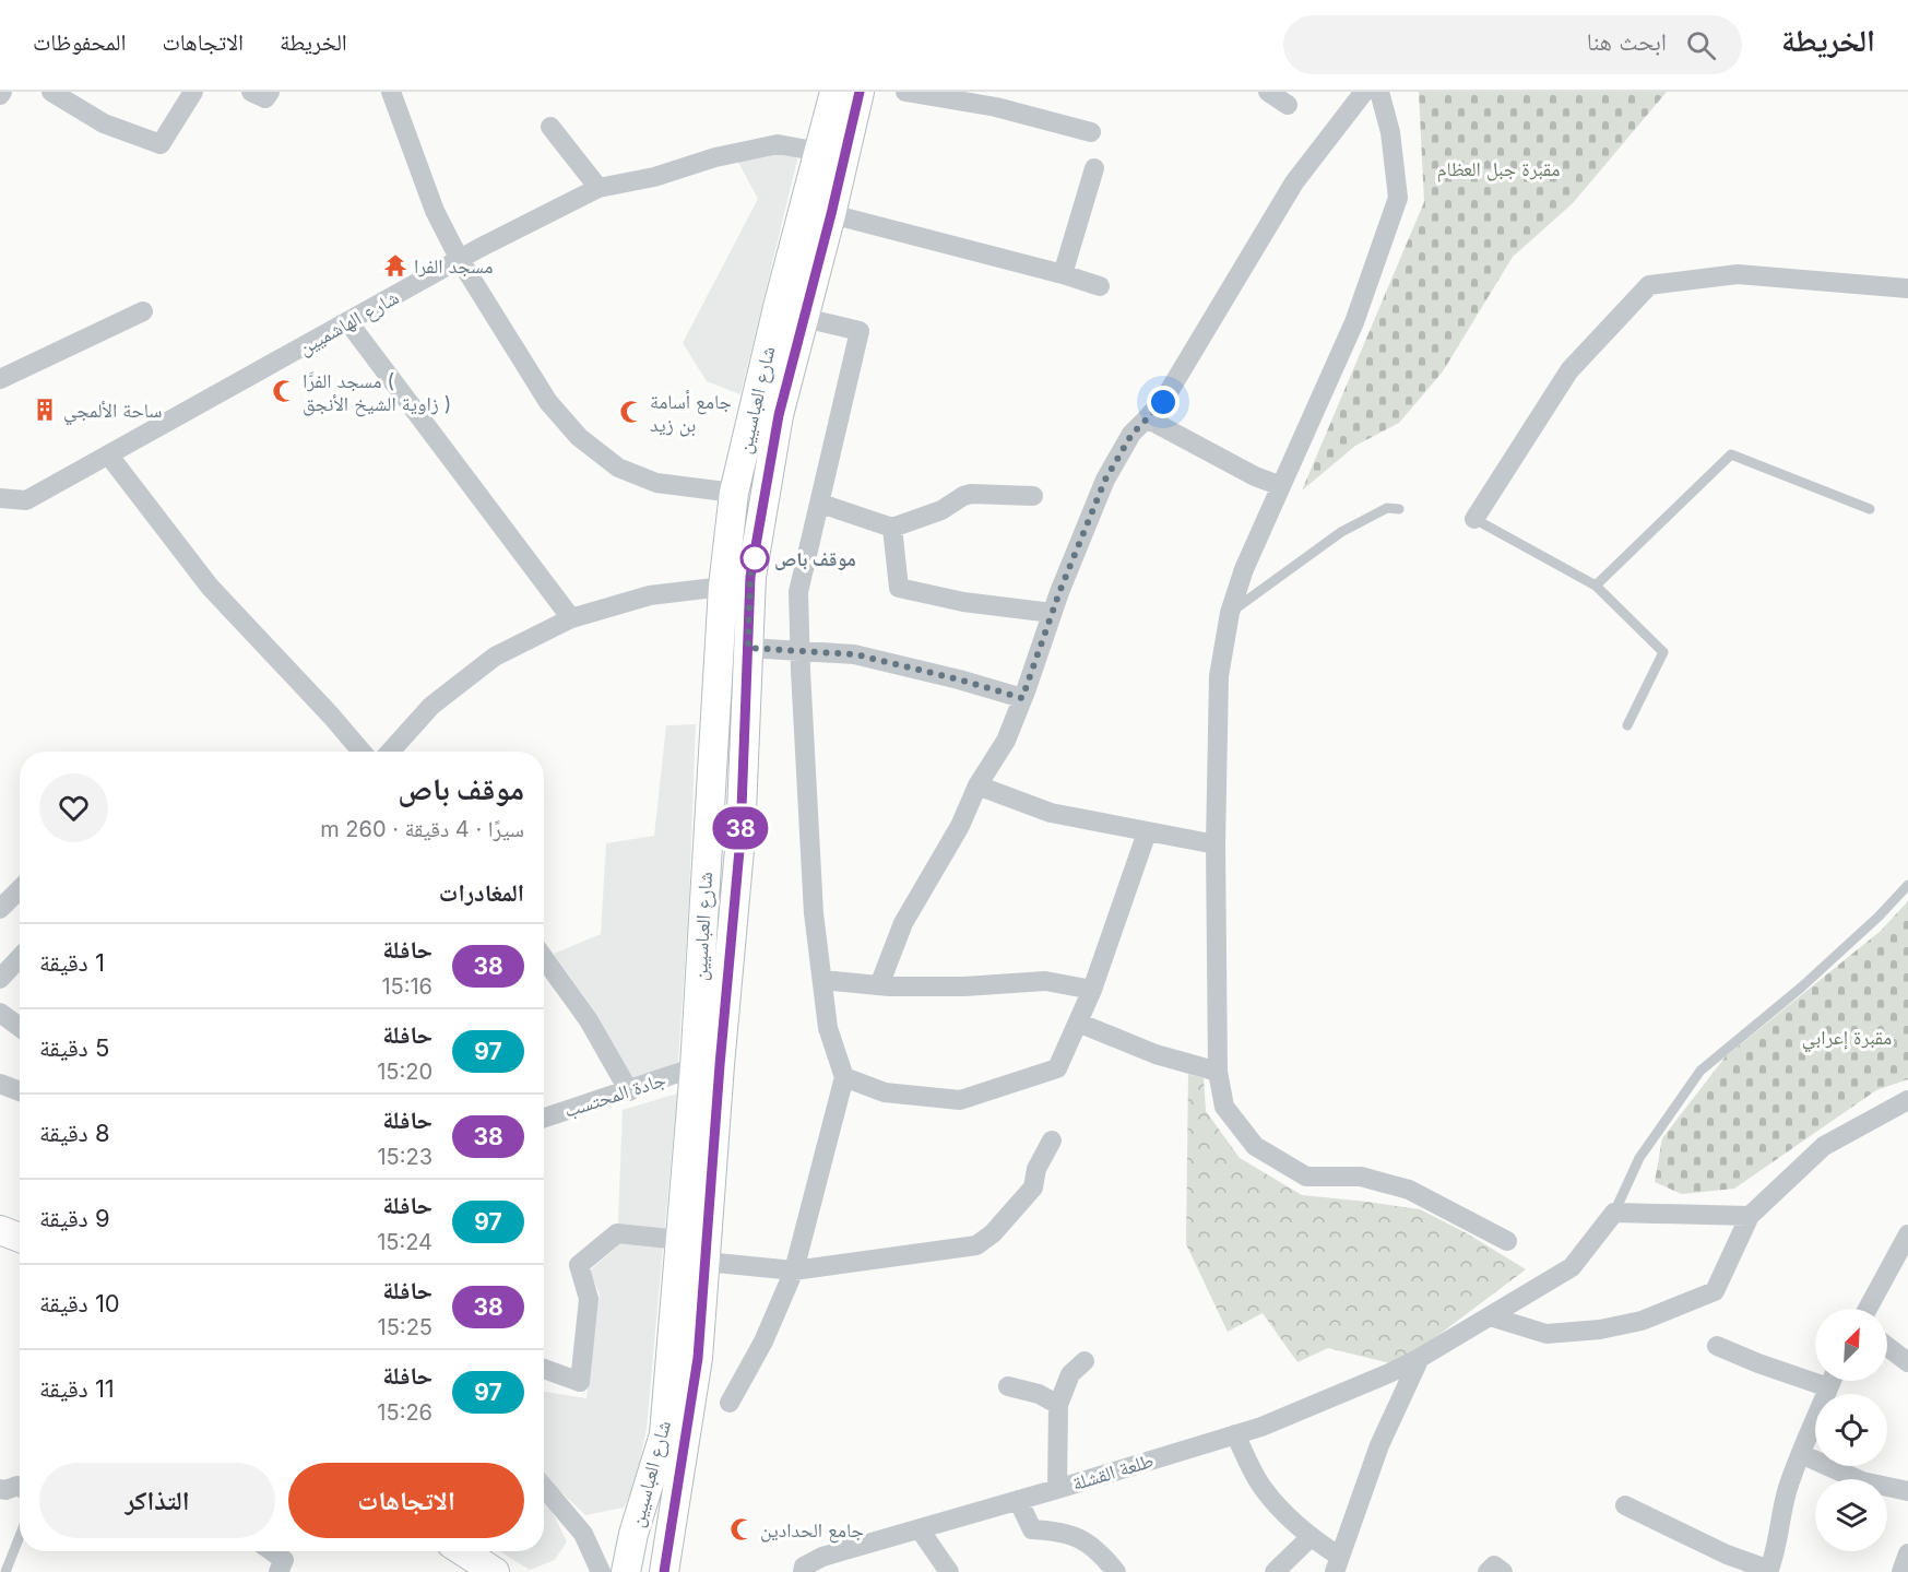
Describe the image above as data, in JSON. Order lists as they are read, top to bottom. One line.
{"streets":{"main road":["شارع العباسيين"],"street":["شارع الهاشميين","جادة المحتسب","طلعة القشلة"]},"crossings":[["شارع الهاشميين","شارع العباسيين"],["شارع العباسيين","جادة المحتسب"]],"parks":["مقبرة جبل العظام","مقبرة إعرابي"],"places":{"temple":["مسجد الفرا"],"mosque":["مسجد الفرَّا ( زاوية الشيخ الأنجق )","جامع أسامة بن زيد","جامع الحدادين"],"building":["ساحة الألمجي"],"other":["موقف باص"]},"lines":["bus line 38"],"north":"top right","page":{"header":"الخريطة","search":"ابحث هنا","nav":["الخريطة","الاتجاهات","المحفوظات"],"on_map":"38","heading":[["موقف باص","سيرًا · 4 دقيقة · 260 m"],"المغادرات"],"list":[{"mark":"38","name":"حافلة","note":"15:16","value":"1 دقيقة"},{"mark":"97","name":"حافلة","note":"15:20","value":"5 دقيقة"},{"mark":"38","name":"حافلة","note":"15:23","value":"8 دقيقة"},{"mark":"97","name":"حافلة","note":"15:24","value":"9 دقيقة"},{"mark":"38","name":"حافلة","note":"15:25","value":"10 دقيقة"},{"mark":"97","name":"حافلة","note":"15:26","value":"11 دقيقة"}],"buttons":["الاتجاهات","التذاكر"]}}
